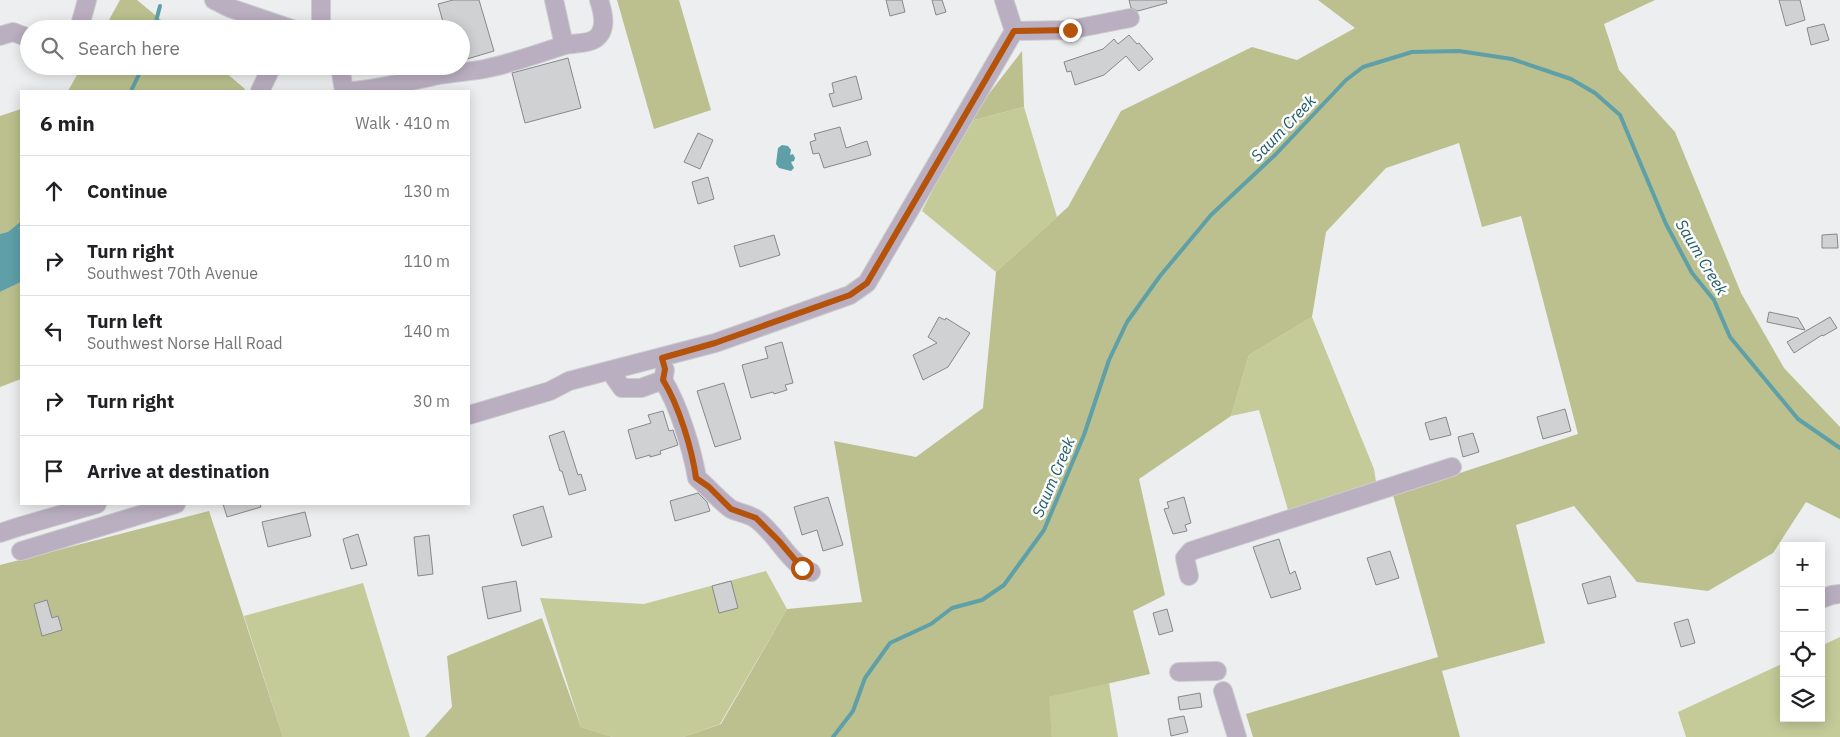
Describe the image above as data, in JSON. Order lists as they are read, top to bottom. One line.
{"water":["Saum Creek"],"page":{"search":"Search here","heading":["6 min","Walk · 410 m"],"list":[["Continue","130 m"],["Turn right","Southwest 70th Avenue","110 m"],["Turn left","Southwest Norse Hall Road","140 m"],["Turn right","30 m"],"Arrive at destination"],"map_buttons":["+","−"]}}
